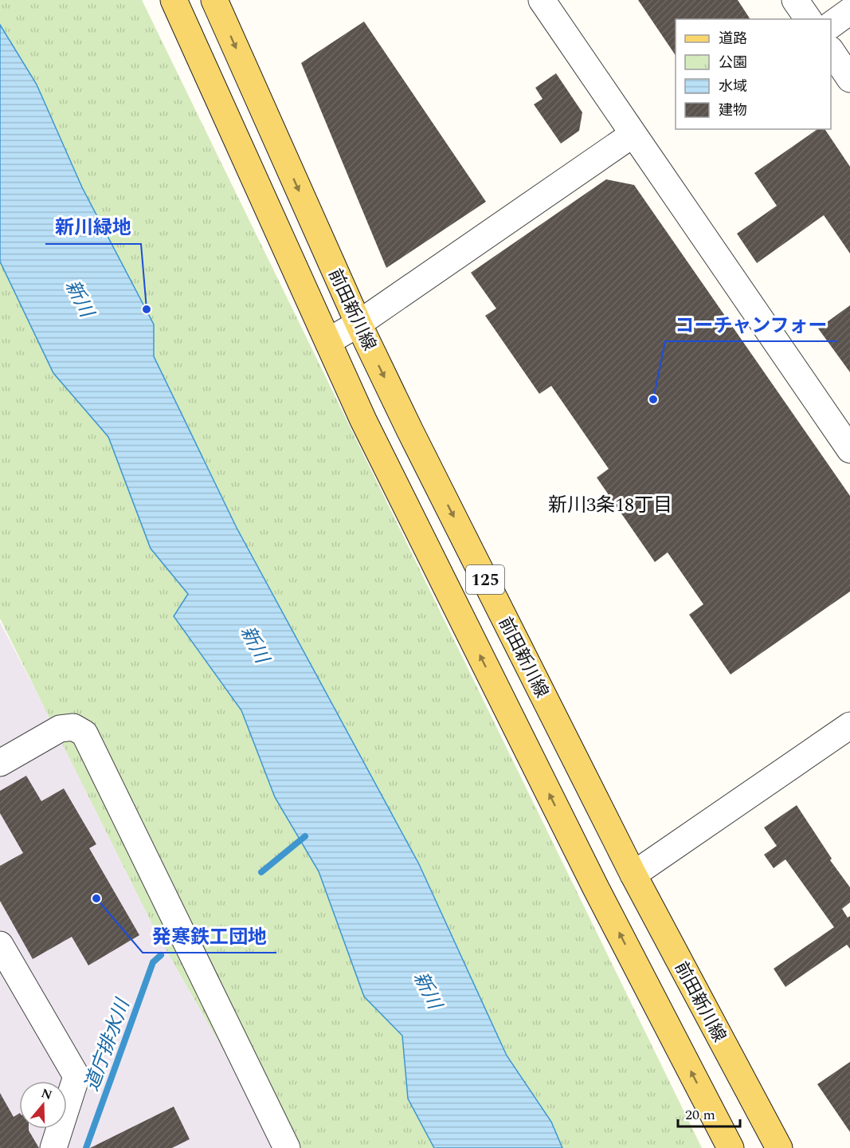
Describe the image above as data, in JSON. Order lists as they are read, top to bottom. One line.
{"streets":{"main road":["前田新川線","125"]},"districts":["新川3条18丁目"],"water":["新川","道庁排水川"],"places":["新川緑地","コーチャンフォー","発寒鉄工団地"],"legend":["道路","公園","水域","建物"],"scale_bar":"20 m","north":"top"}
